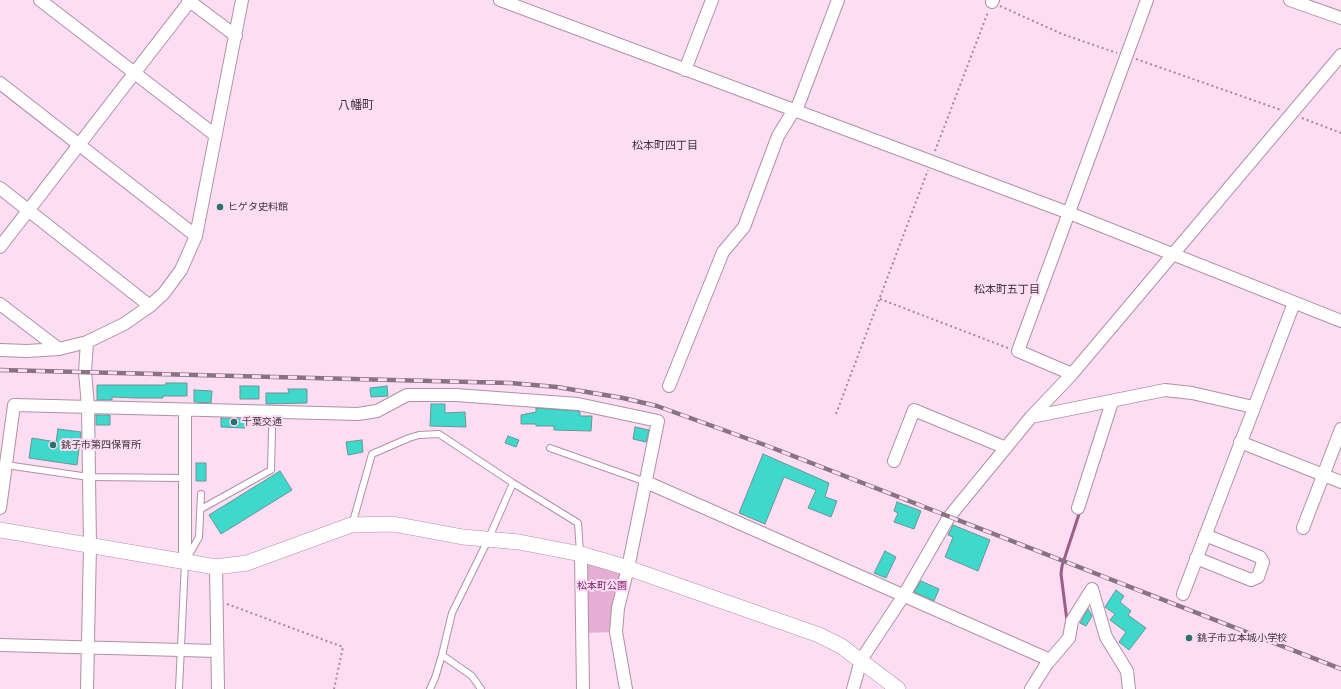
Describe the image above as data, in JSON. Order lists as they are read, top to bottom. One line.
{"districts":["八幡町","松本町四丁目","松本町五丁目"],"parks":["松本町公園"],"places":["ヒゲタ史料館","千葉交通","銚子市第四保育所","銚子市立本城小学校"]}
